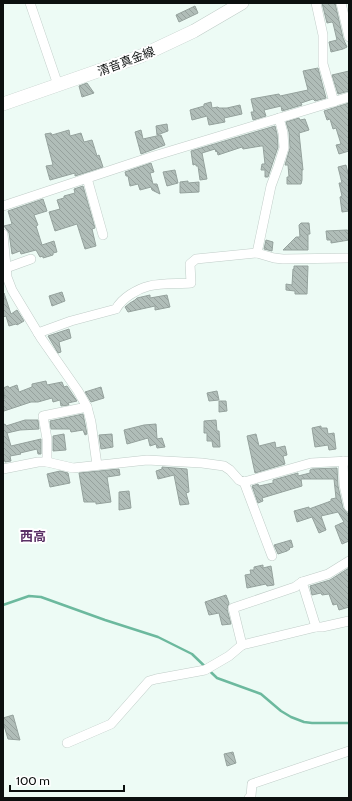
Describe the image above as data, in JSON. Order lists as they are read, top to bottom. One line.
{"streets":{"main road":["清音真金線"]},"districts":["西高"],"scale_bar":"100 m"}
